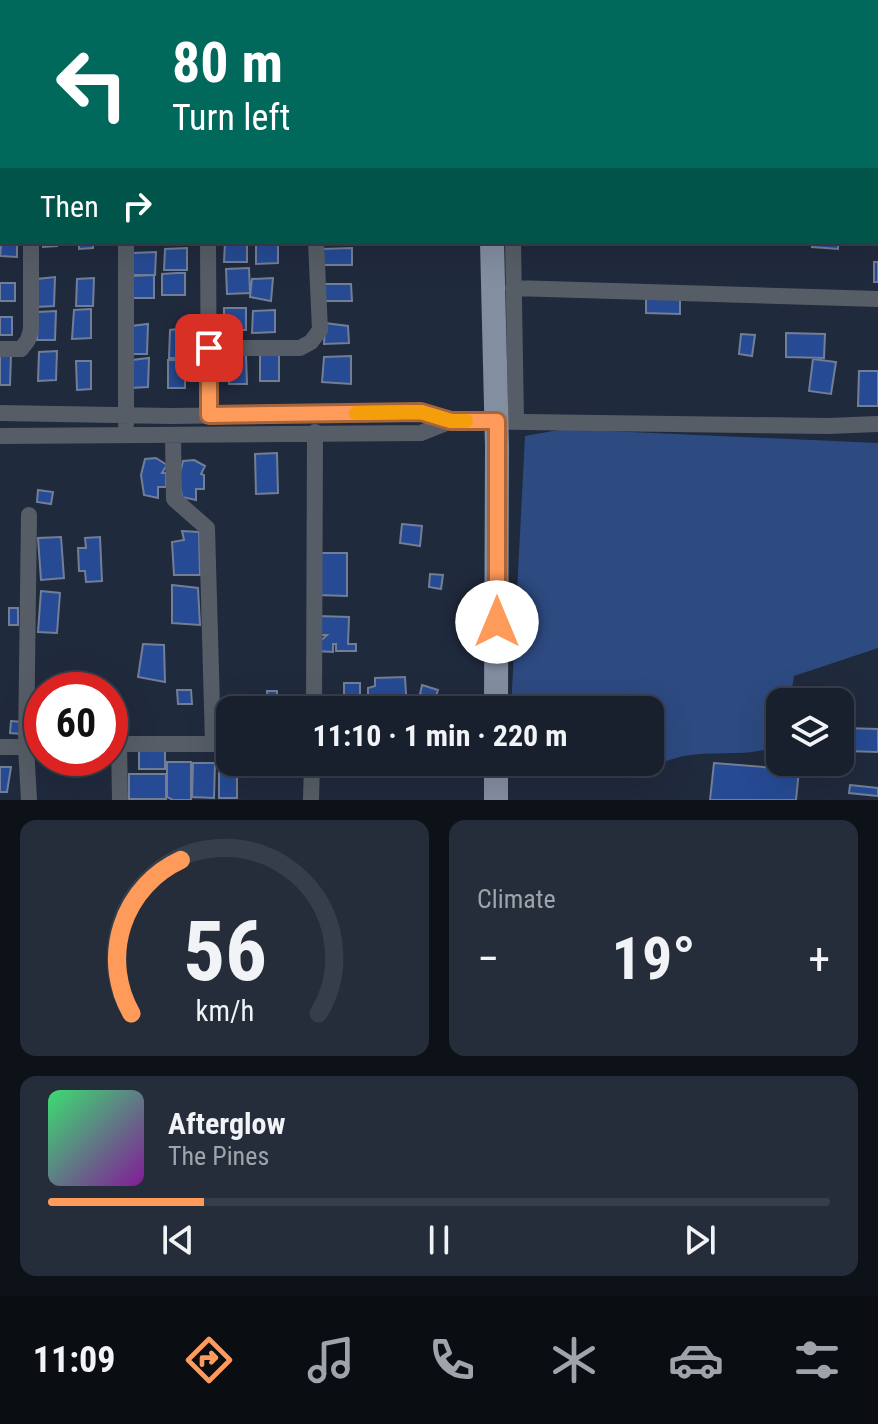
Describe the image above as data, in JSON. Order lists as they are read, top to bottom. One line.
{"page":{"turn":["80 m","Turn left"],"then":"Then","limit":"60","trip":"11:10 · 1 min · 220 m","tile":"Climate","heat":["−","19°","+"],"song":["Afterglow","The Pines"],"tabs":"11:09","gauge":["56","km/h"]}}
